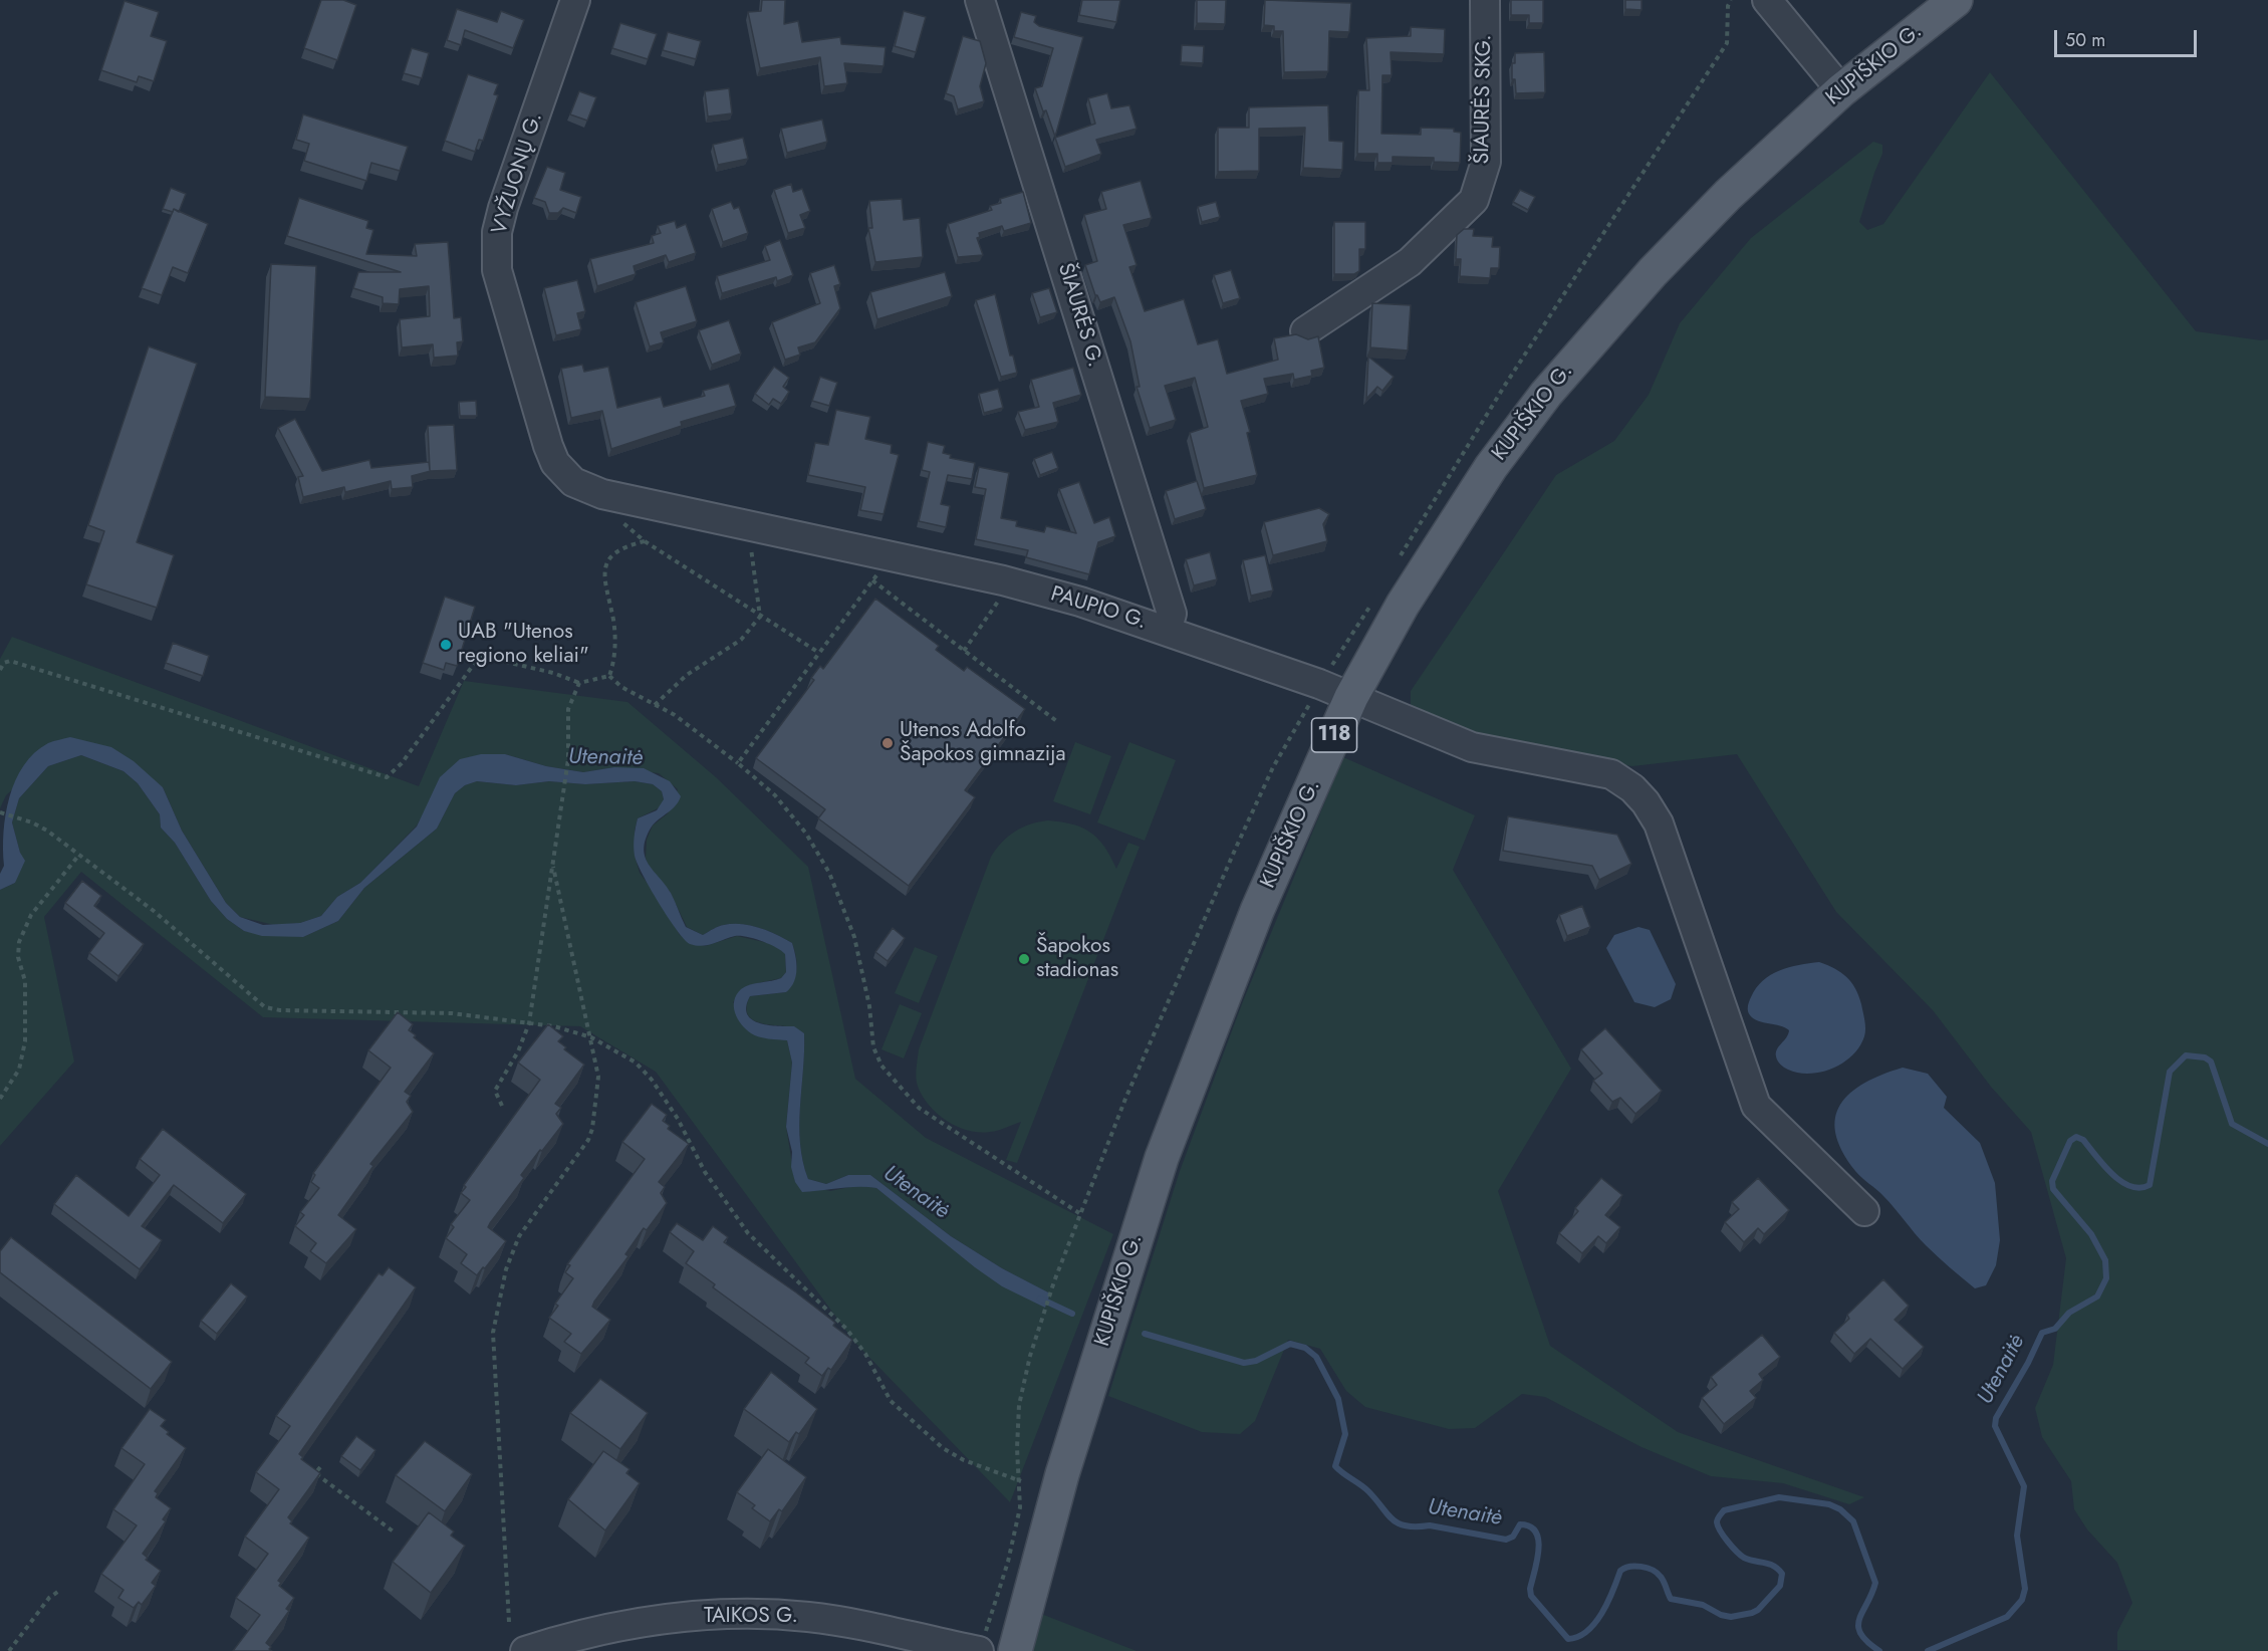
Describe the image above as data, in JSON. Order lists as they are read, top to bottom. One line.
{"streets":{"main road":["KUPIŠKIO G.","118"],"street":["ŠIAURĖS SKG.","VYŽUONŲ G.","ŠIAURĖS G.","PAUPIO G.","TAIKOS G."]},"crossings":[["KUPIŠKIO G.","PAUPIO G."],["VYŽUONŲ G.","PAUPIO G."],["ŠIAURĖS G.","PAUPIO G."]],"water":["Utenaitė"],"places":["UAB \"Utenos regiono keliai\"","Utenos Adolfo Šapokos gimnazija","Šapokos stadionas"],"scale_bar":"50 m"}
